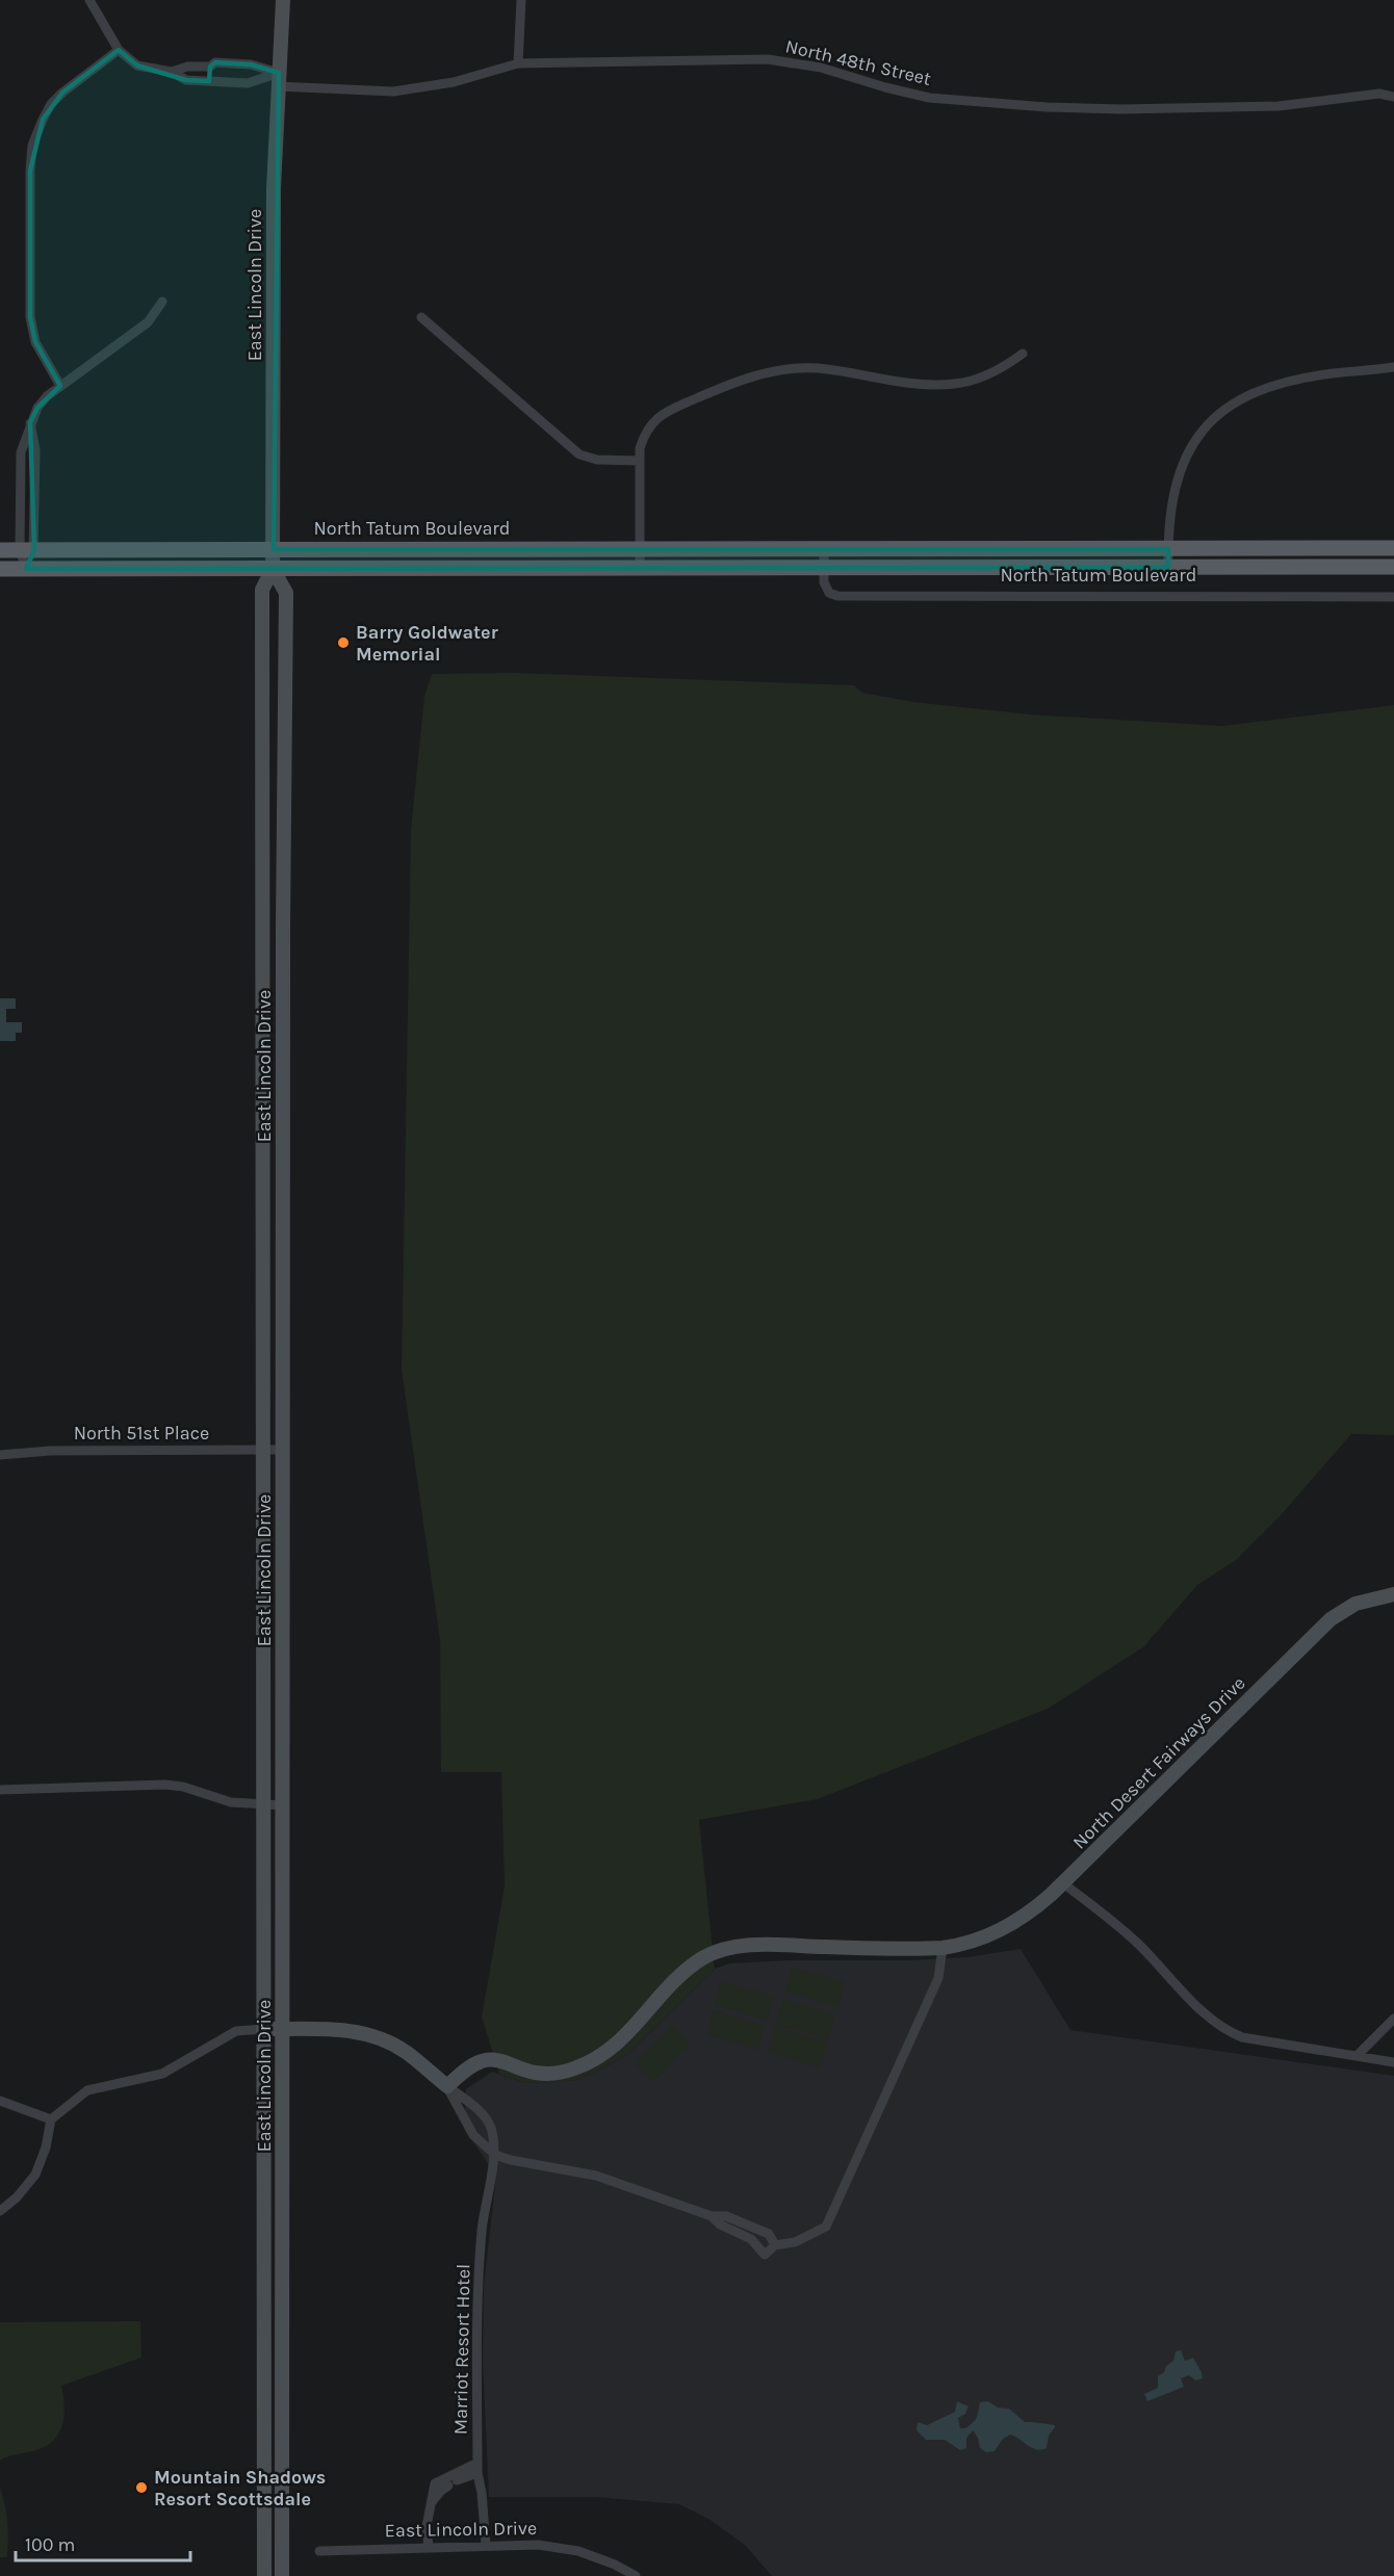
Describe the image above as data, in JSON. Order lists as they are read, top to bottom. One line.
{"streets":{"main road":["East Lincoln Drive","North Tatum Boulevard","North Desert Fairways Drive"],"street":["North 48th Street","North 51st Place","Marriot Resort Hotel"]},"crossings":[["North 48th Street","East Lincoln Drive"],["East Lincoln Drive","North Tatum Boulevard"],["East Lincoln Drive","North 51st Place"],["East Lincoln Drive","Marriot Resort Hotel"]],"places":["Barry Goldwater Memorial","Mountain Shadows Resort Scottsdale"],"scale_bar":"100 m"}
